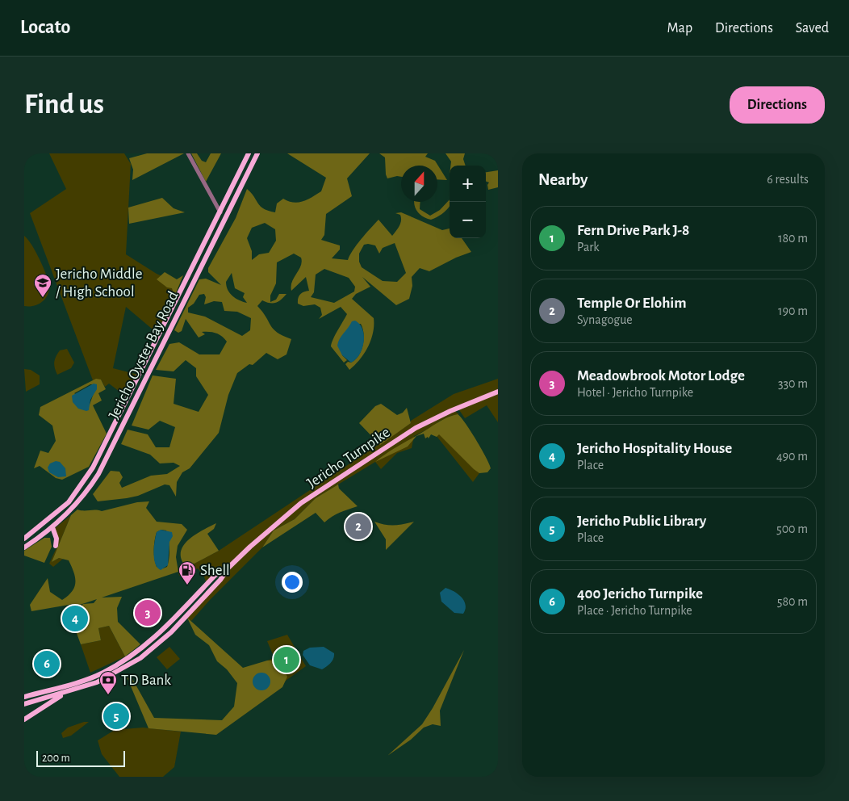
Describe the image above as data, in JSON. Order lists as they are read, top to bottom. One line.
{"streets":{"main road":["Jericho Oyster Bay Road","Jericho Turnpike"]},"places":{"school or university":["Jericho Middle / High School"],"fuel station":["Shell"],"bank":["TD Bank"]},"scale_bar":"200 m","north":"top","page":{"header":"Locato","nav":["Map","Directions","Saved"],"buttons":"Directions","title":"Find us","heading":["Nearby","6 results"],"map_buttons":["+","−"],"list":[{"mark":"1","name":"Fern Drive Park J-8","note":"Park","value":"180 m"},{"mark":"2","name":"Temple Or Elohim","note":"Synagogue","value":"190 m"},{"mark":"3","name":"Meadowbrook Motor Lodge","note":"Hotel · Jericho Turnpike","value":"330 m"},{"mark":"4","name":"Jericho Hospitality House","note":"Place","value":"490 m"},{"mark":"5","name":"Jericho Public Library","note":"Place","value":"500 m"},{"mark":"6","name":"400 Jericho Turnpike","note":"Place · Jericho Turnpike","value":"580 m"}],"pins":["2","3","4","1","6","5"],"scale":"200 m"}}
